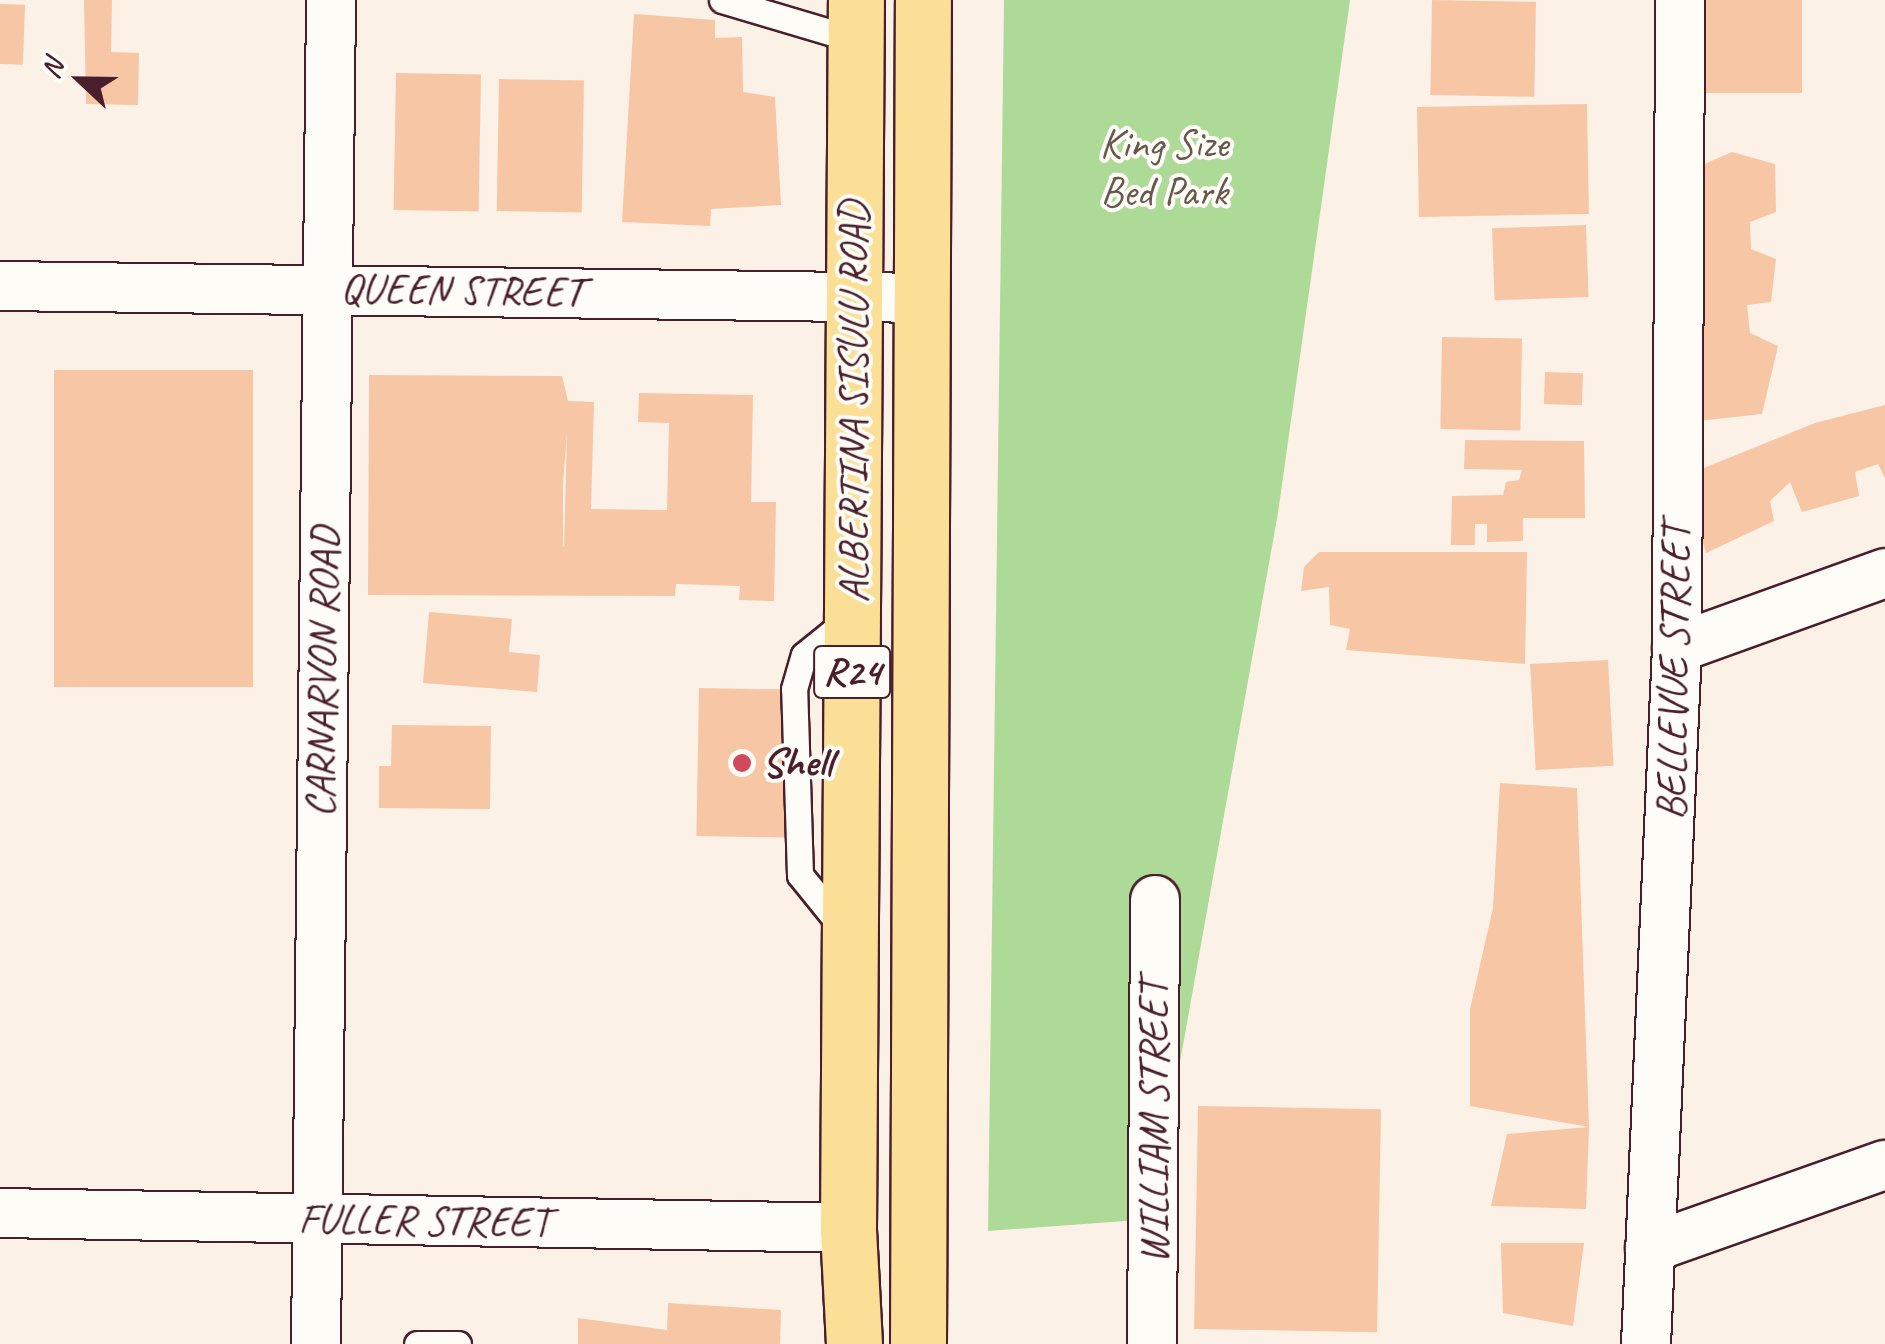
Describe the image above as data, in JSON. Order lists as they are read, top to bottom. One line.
{"streets":{"main road":["ALBERTINA SISULU ROAD","R24"],"street":["QUEEN STREET","CARNARVON ROAD","BELLEVUE STREET","WILLIAM STREET","FULLER STREET"]},"crossings":[["QUEEN STREET","ALBERTINA SISULU ROAD"],["QUEEN STREET","CARNARVON ROAD"],["ALBERTINA SISULU ROAD","FULLER STREET"],["CARNARVON ROAD","FULLER STREET"]],"parks":["King Size Bed Park"],"places":["Shell"],"north":"left"}
